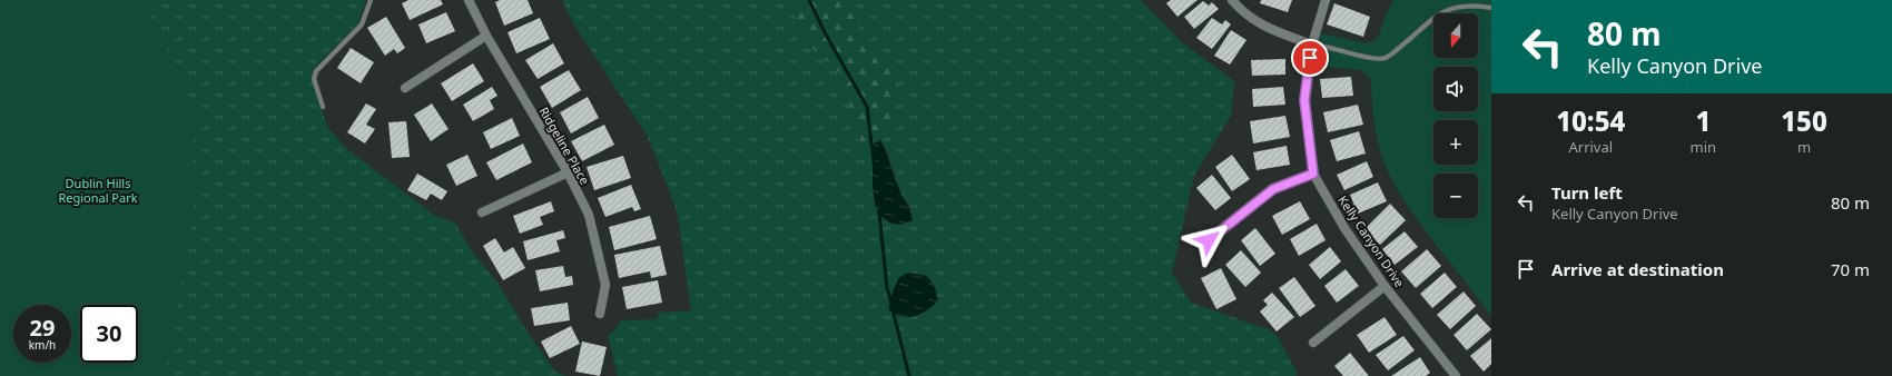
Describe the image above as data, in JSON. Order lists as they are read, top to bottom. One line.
{"streets":{"street":["Ridgeline Place","Kelly Canyon Drive"]},"parks":["Dublin Hills Regional Park"],"north":"bottom","page":{"turn":["80 m","Kelly Canyon Drive"],"map_buttons":["+","−"],"eta":["10:54","Arrival","1","min","150","m"],"list":[{"name":"Turn left","note":"Kelly Canyon Drive","value":"80 m"},{"name":"Arrive at destination","value":"70 m"}],"speed":"29 km/h","limit":"30"}}
